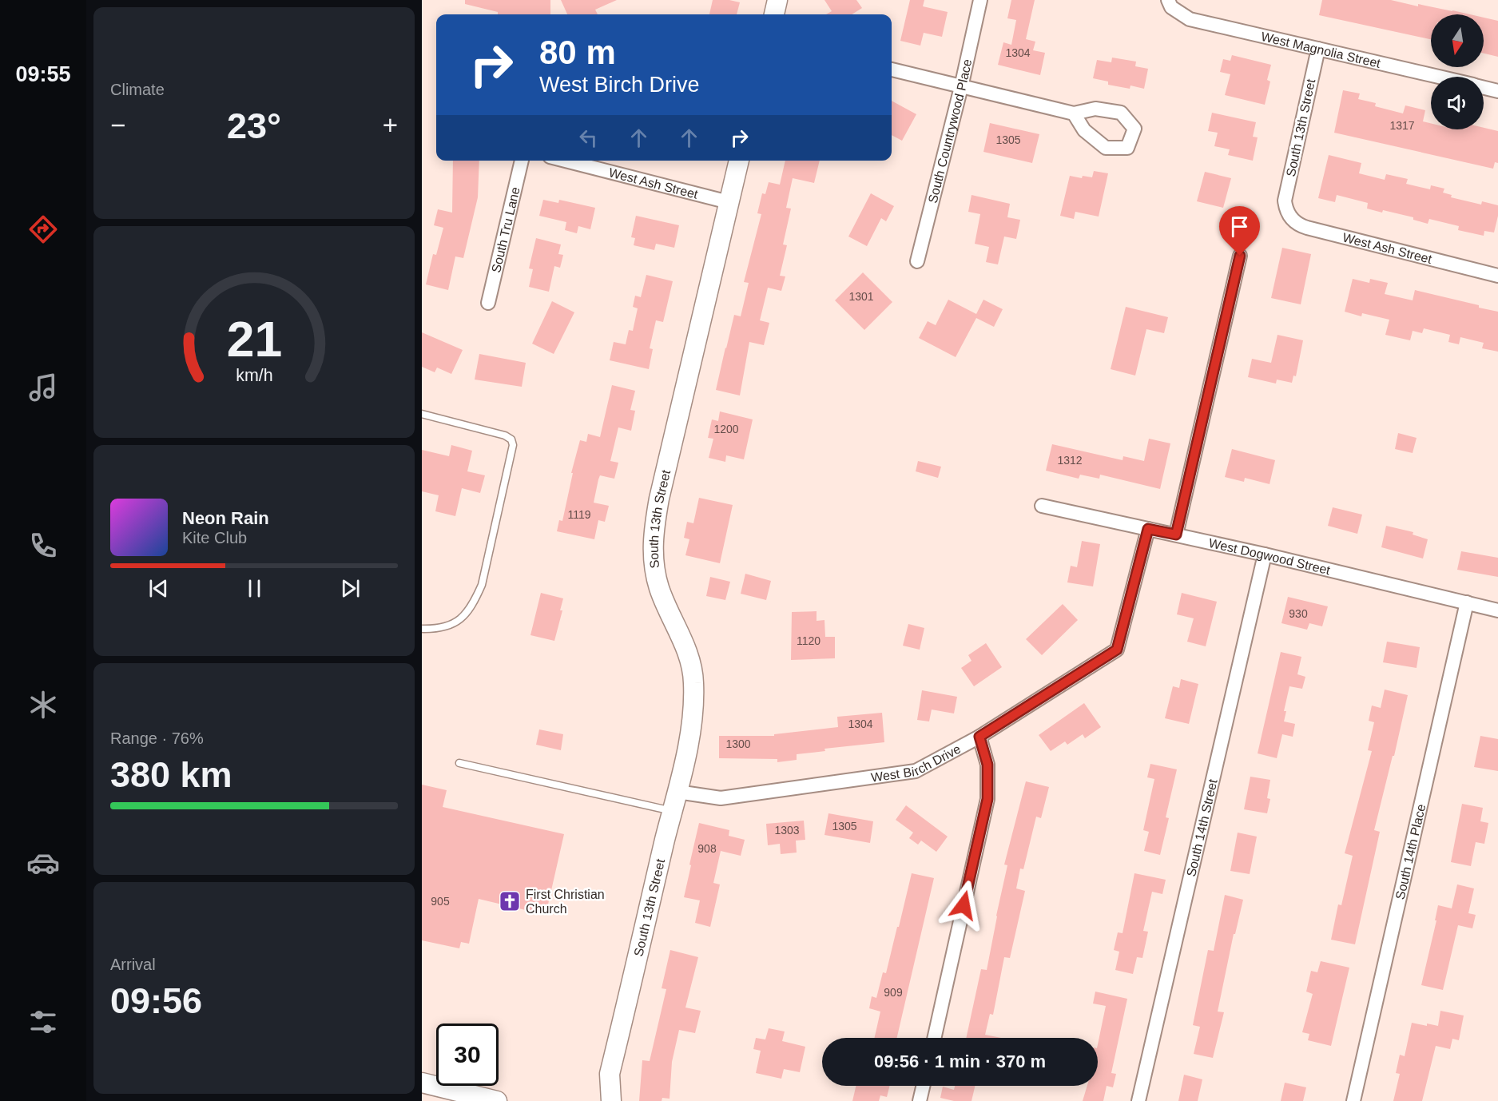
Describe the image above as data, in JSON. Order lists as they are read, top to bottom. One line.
{"streets":{"street":["West Magnolia Street","South 13th Street","South Countrywood Place","West Ash Street","South Tru Lane","West Dogwood Street","West Birch Drive","South 14th Street","South 14th Place"]},"crossings":[["West Magnolia Street","South 13th Street"],["South 13th Street","West Ash Street"],["South 13th Street","West Birch Drive"],["West Dogwood Street","West Birch Drive"],["West Dogwood Street","South 14th Street"],["West Dogwood Street","South 14th Place"]],"places":{"church":["First Christian Church"]},"house_numbers":["1304","1317","1305","1301","1200","1312","1119","930","1120","1304","1300","1305","1303","908","905","909"],"north":"bottom","page":{"tabs":"09:55","tile":["Climate",["Range · 76%","380 km"],["Arrival","09:56"]],"turn":["80 m","West Birch Drive"],"heat":["−","23°","+"],"song":["Neon Rain","Kite Club"],"limit":"30","trip":"09:56 · 1 min · 370 m","gauge":["21","km/h"]}}
